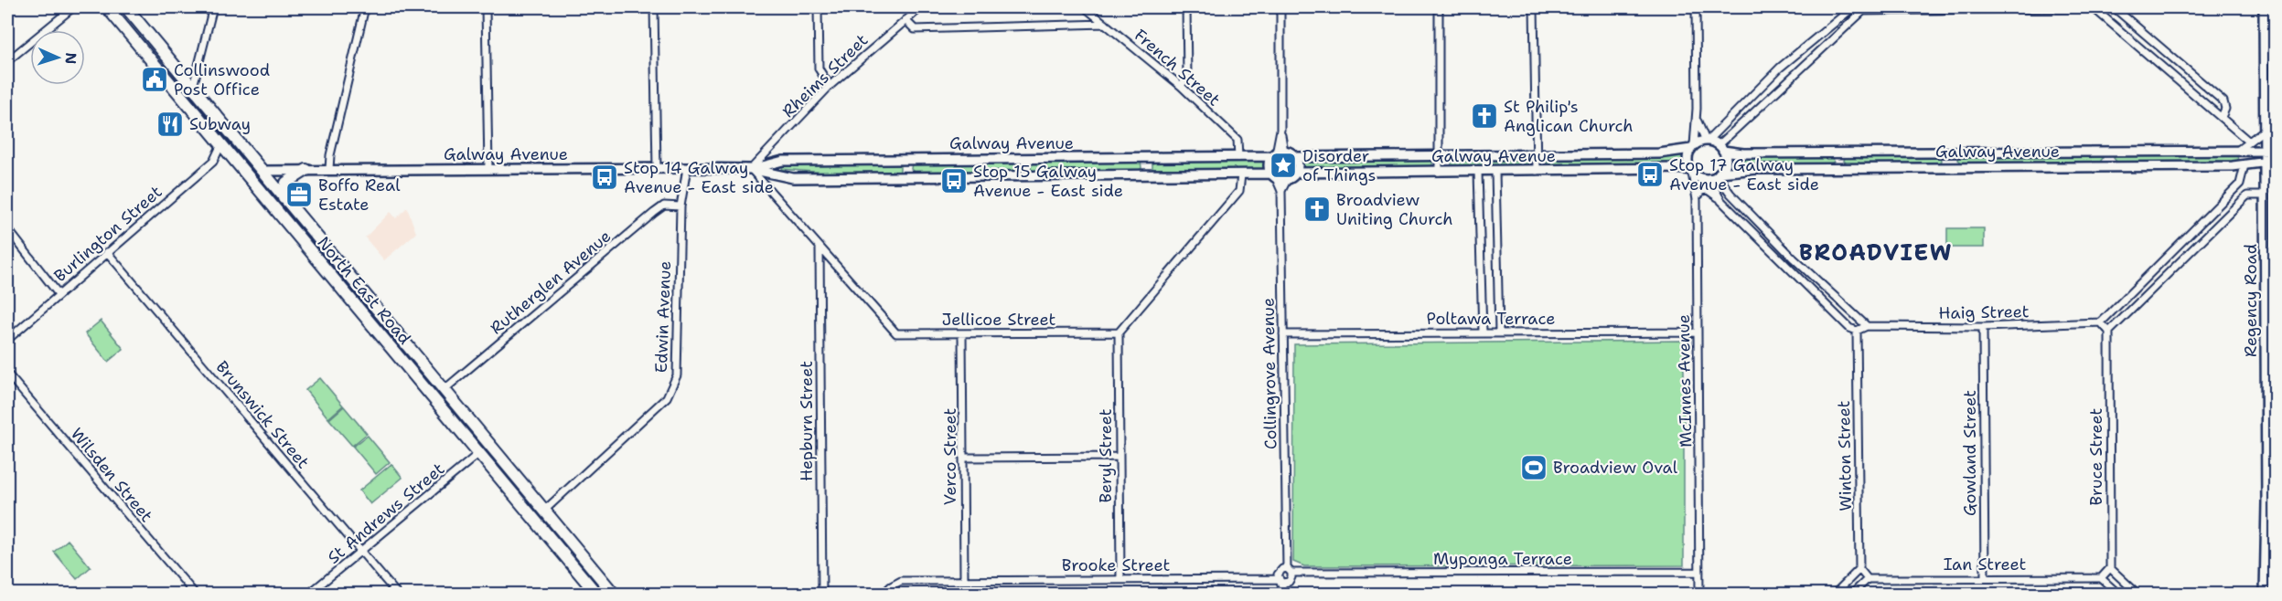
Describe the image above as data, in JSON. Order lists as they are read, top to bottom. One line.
{"streets":{"highway":["North East Road"],"street":["French Street","Rheims Street","Galway Avenue","Burlington Street","Rutherglen Avenue","Regency Road","Haig Street","Edwin Avenue","Poltawa Terrace","Jellicoe Street","Collingrove Avenue","McInnes Avenue","Brunswick Street","Hepburn Street","Gowland Street","Beryl Street","Winton Street","Verco Street","Bruce Street","Wilsden Street","St Andrews Street","Myponga Terrace","Ian Street","Brooke Street"]},"crossings":[["French Street","Galway Avenue"],["Rheims Street","Galway Avenue"],["Rheims Street","Jellicoe Street"],["Galway Avenue","North East Road"],["Galway Avenue","Regency Road"],["Galway Avenue","Edwin Avenue"],["Galway Avenue","Jellicoe Street"],["Galway Avenue","Collingrove Avenue"],["Galway Avenue","McInnes Avenue"],["Burlington Street","North East Road"],["Burlington Street","Brunswick Street"],["Rutherglen Avenue","North East Road"],["Rutherglen Avenue","Edwin Avenue"],["North East Road","Edwin Avenue"],["North East Road","St Andrews Street"],["Haig Street","Gowland Street"],["Haig Street","Winton Street"],["Poltawa Terrace","Collingrove Avenue"],["Poltawa Terrace","McInnes Avenue"],["Jellicoe Street","Hepburn Street"],["Jellicoe Street","Beryl Street"],["Jellicoe Street","Verco Street"],["Collingrove Avenue","Myponga Terrace"],["Collingrove Avenue","Brooke Street"],["McInnes Avenue","Myponga Terrace"],["Brunswick Street","St Andrews Street"],["Gowland Street","Ian Street"],["Beryl Street","Brooke Street"],["Verco Street","Brooke Street"],["Myponga Terrace","Brooke Street"]],"districts":["BROADVIEW"],"places":{"public building":["Collinswood Post Office"],"church":["St Philip's Anglican Church","Broadview Uniting Church"],"restaurant":["Subway"],"place":["Disorder of Things"],"bus stop":["Stop 17 Galway Avenue - East side","Stop 14 Galway Avenue - East side","Stop 15 Galway Avenue - East side"],"office":["Boffo Real Estate"],"sports":["Broadview Oval"]},"north":"right"}
